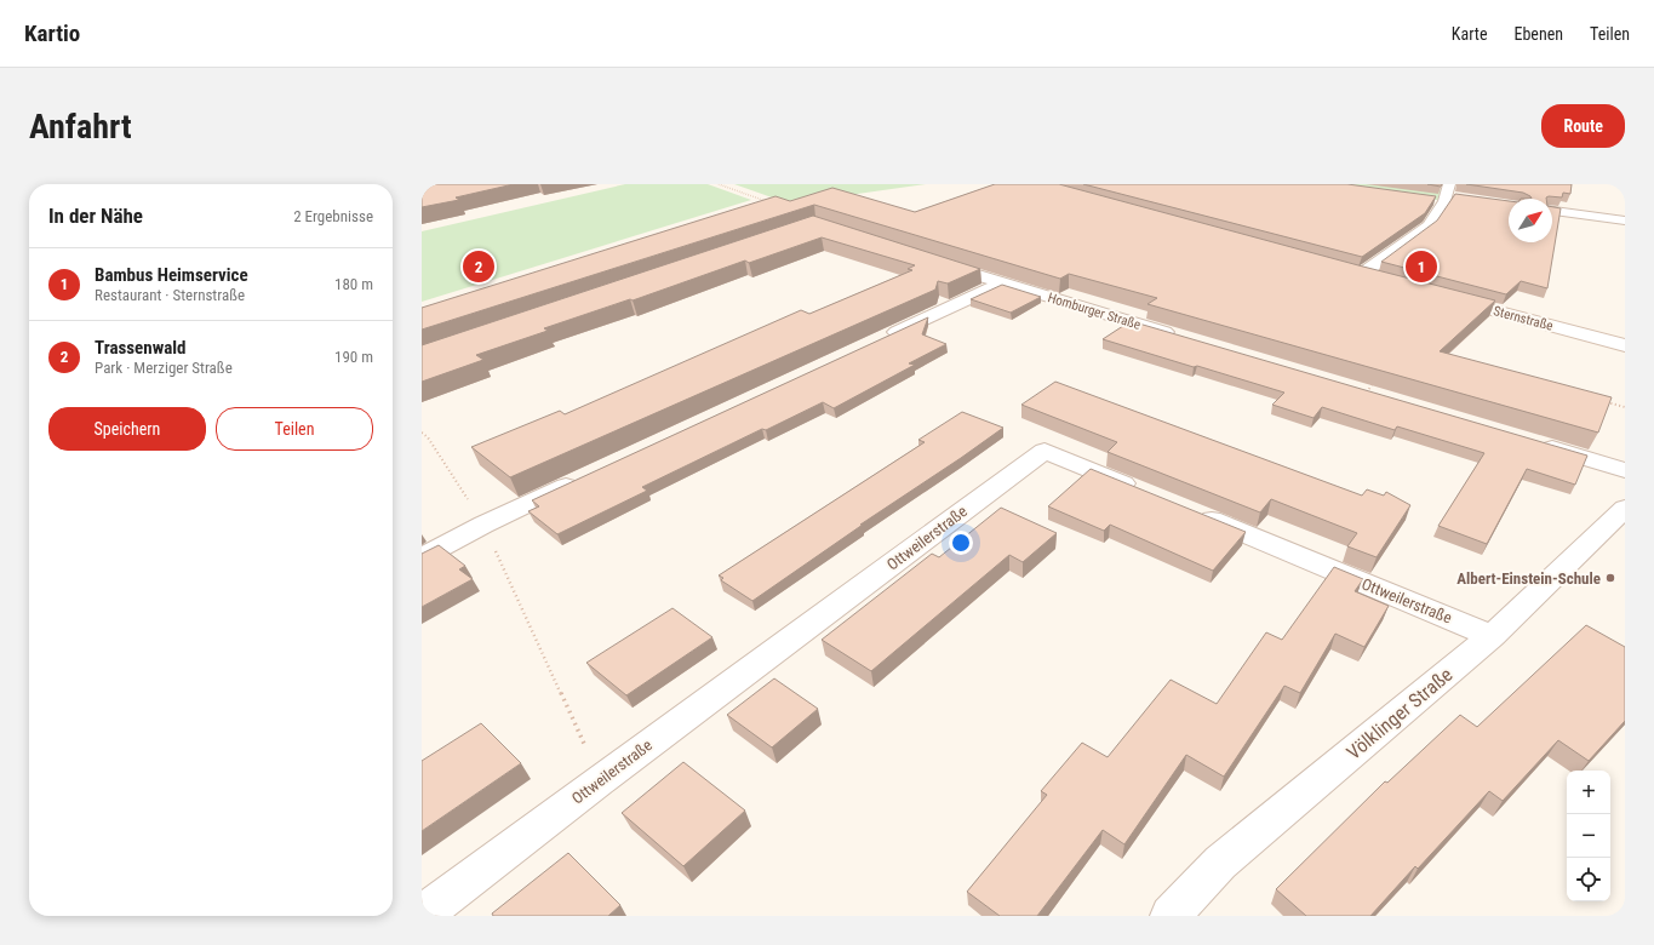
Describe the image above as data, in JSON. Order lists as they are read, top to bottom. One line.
{"streets":{"street":["Homburger Straße","Sternstraße","Ottweilerstraße","Völklinger Straße"]},"crossings":[["Ottweilerstraße","Völklinger Straße"]],"places":["Albert-Einstein-Schule"],"north":"top right","page":{"header":"Kartio","nav":["Karte","Ebenen","Teilen"],"buttons":["Route",["Speichern","Teilen"]],"title":"Anfahrt","heading":["In der Nähe","2 Ergebnisse"],"list":[{"mark":"1","name":"Bambus Heimservice","note":"Restaurant · Sternstraße","value":"180 m"},{"mark":"2","name":"Trassenwald","note":"Park · Merziger Straße","value":"190 m"}],"pins":["1","2"],"map_buttons":["+","−"]}}
